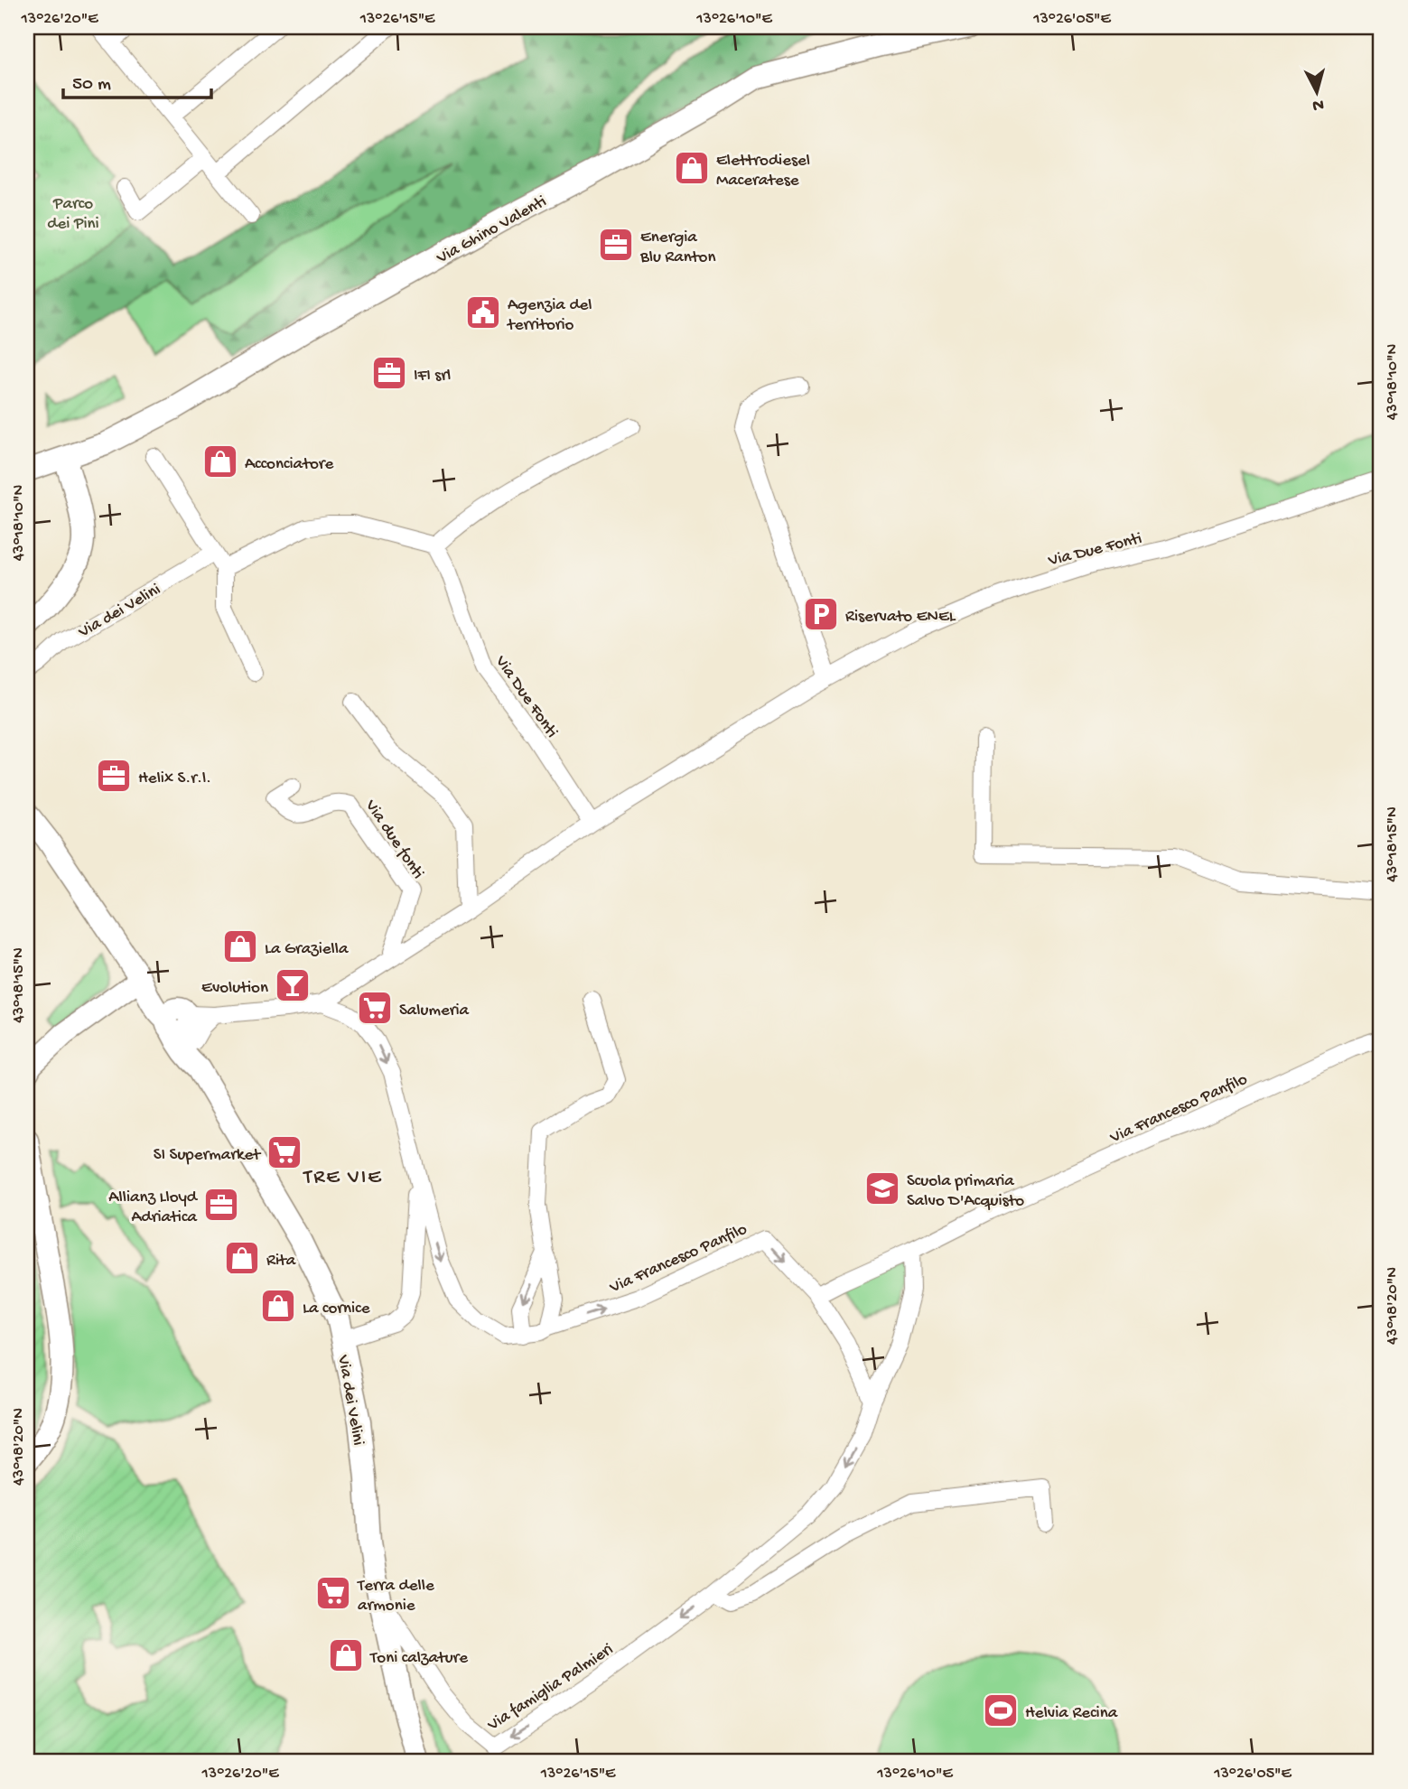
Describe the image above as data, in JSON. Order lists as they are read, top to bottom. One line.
{"streets":{"street":["Via Ghino Valenti","Via Due Fonti","Via dei Velini","Via due fonti","Via Francesco Panfilo","Via famiglia Palmieri"]},"crossings":[["Via Due Fonti","Via dei Velini"],["Via Due Fonti","Via due fonti"],["Via Due Fonti","Via Francesco Panfilo"],["Via dei Velini","Via famiglia Palmieri"],["Via Francesco Panfilo","Via famiglia Palmieri"]],"districts":["TRE VIE"],"parks":["Parco dei Pini"],"places":{"shop":["Elettrodiesel Maceratese","Acconciatore","La Graziella","Rita","La cornice","Toni calzature"],"office":["Energia Blu Ranton","IFI srl","Helix S.r.l.","Allianz Lloyd Adriatica"],"public building":["Agenzia del territorio"],"parking":["Riservato ENEL"],"bar":["Evolution"],"supermarket":["Salumeria","SI Supermarket","Terra delle armonie"],"school or university":["Scuola primaria Salvo D'Acquisto"],"sports":["Helvia Recina"]},"scale_bar":"50 m","north":"bottom","coordinates":["13°26'20\"E","13°26'15\"E","13°26'10\"E","13°26'05\"E","43°18'10\"N","43°18'15\"N","43°18'20\"N"]}
